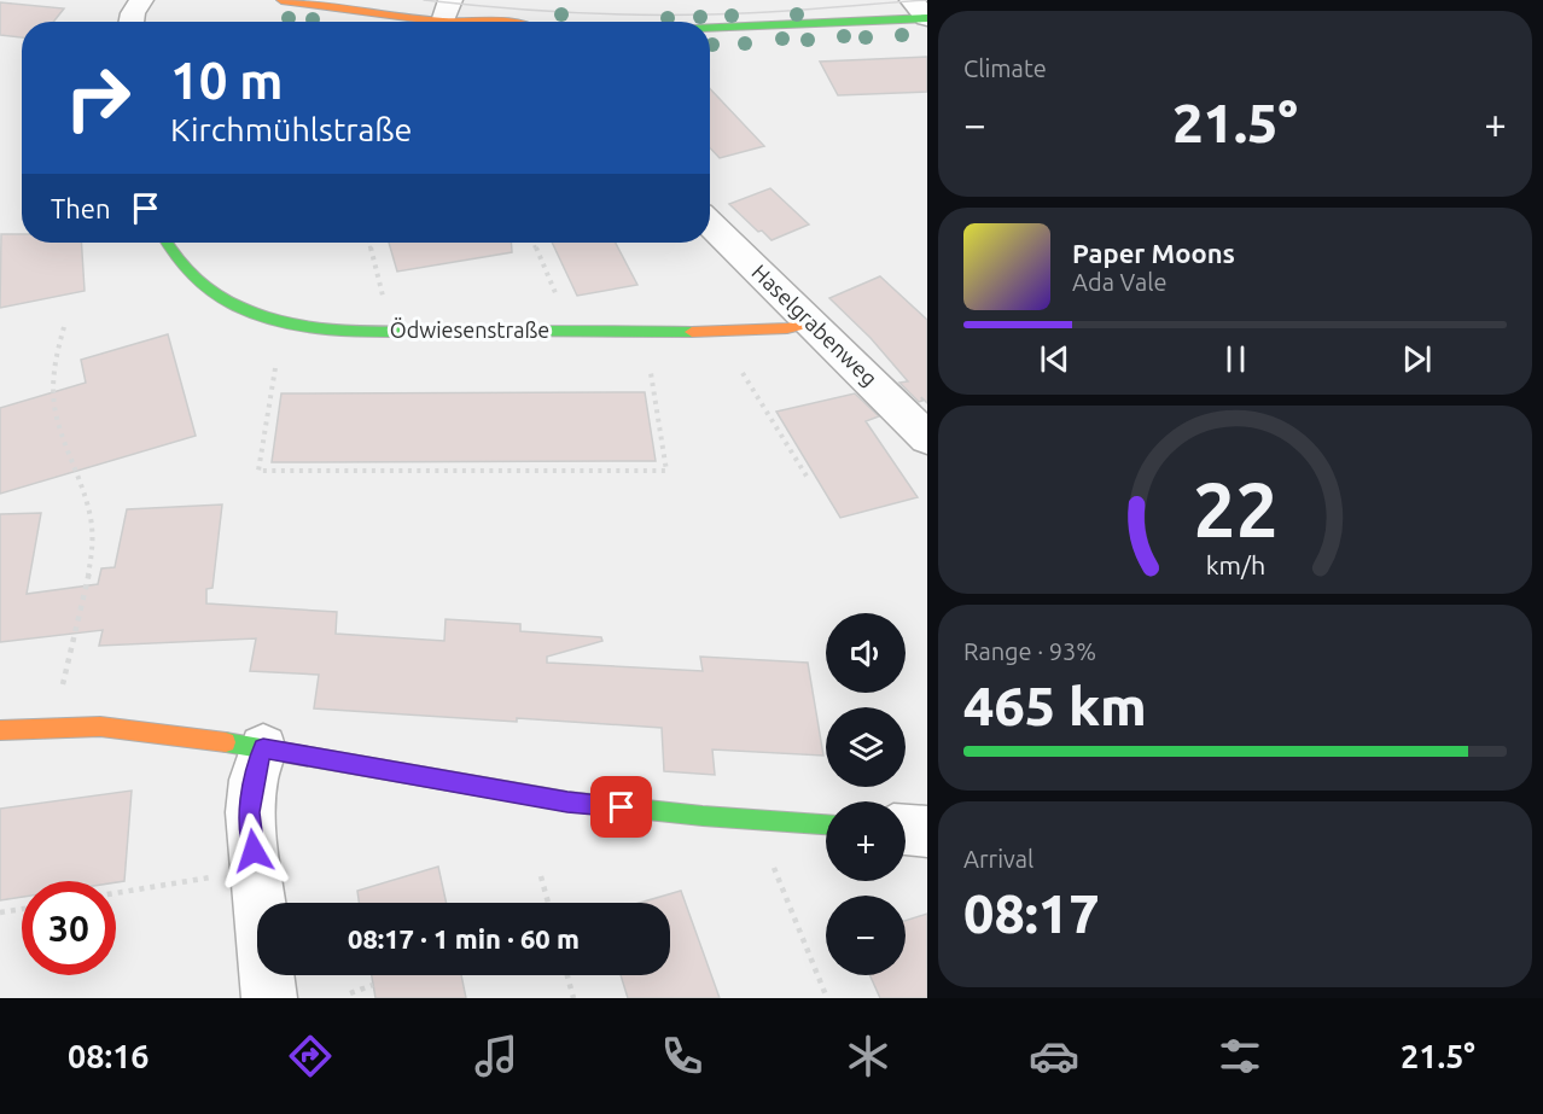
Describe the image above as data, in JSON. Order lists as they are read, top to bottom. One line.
{"streets":{"street":["Haselgrabenweg","Ödwiesenstraße"]},"crossings":[["Haselgrabenweg","Ödwiesenstraße"]],"page":{"tile":["Climate",["Range · 93%","465 km"],["Arrival","08:17"]],"turn":["10 m","Kirchmühlstraße"],"heat":["−","21.5°","+"],"then":"Then","song":["Paper Moons","Ada Vale"],"map_buttons":["+","−"],"limit":"30","trip":"08:17 · 1 min · 60 m","tabs":["08:16","21.5°"],"gauge":["22","km/h"]}}
